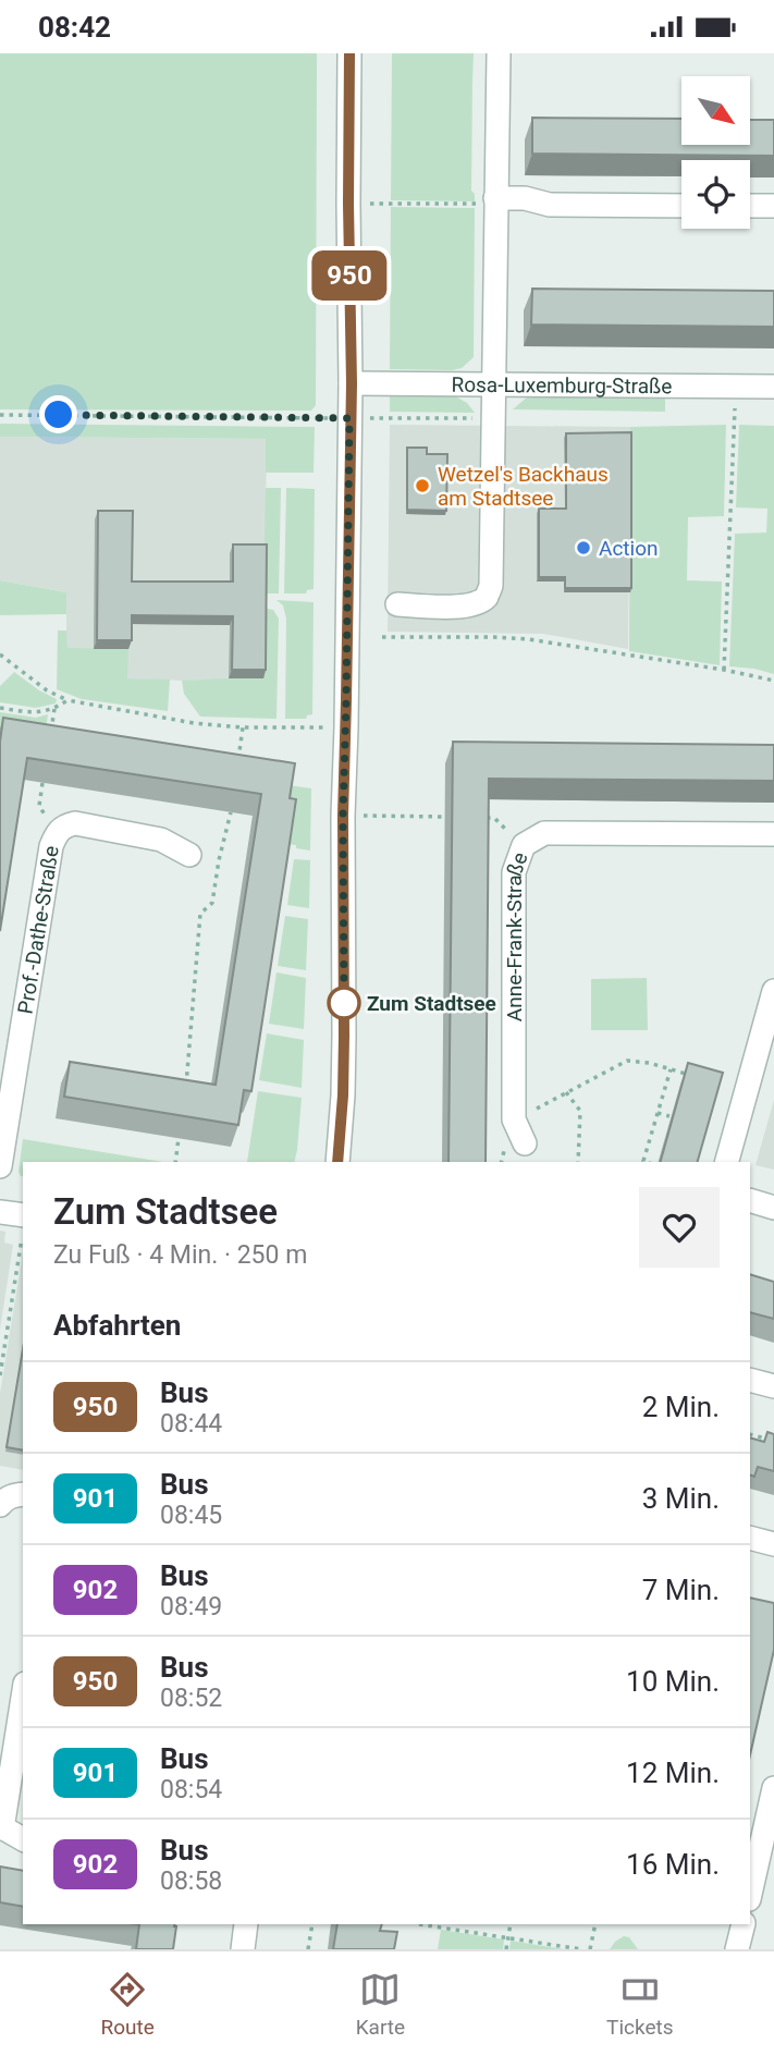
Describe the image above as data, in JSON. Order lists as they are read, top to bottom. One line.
{"streets":{"street":["Rosa-Luxemburg-Straße","Prof.-Dathe-Straße","Anne-Frank-Straße"]},"places":["Wetzel's Backhaus am Stadtsee","Action","Zum Stadtsee"],"lines":["bus line 950"],"north":"bottom right","page":{"status":"08:42","on_map":"950","heading":[["Zum Stadtsee","Zu Fuß · 4 Min. · 250 m"],"Abfahrten"],"list":[{"mark":"950","name":"Bus","note":"08:44","value":"2 Min."},{"mark":"901","name":"Bus","note":"08:45","value":"3 Min."},{"mark":"902","name":"Bus","note":"08:49","value":"7 Min."},{"mark":"950","name":"Bus","note":"08:52","value":"10 Min."},{"mark":"901","name":"Bus","note":"08:54","value":"12 Min."},{"mark":"902","name":"Bus","note":"08:58","value":"16 Min."}],"tabs":["Route","Karte","Tickets"]}}
